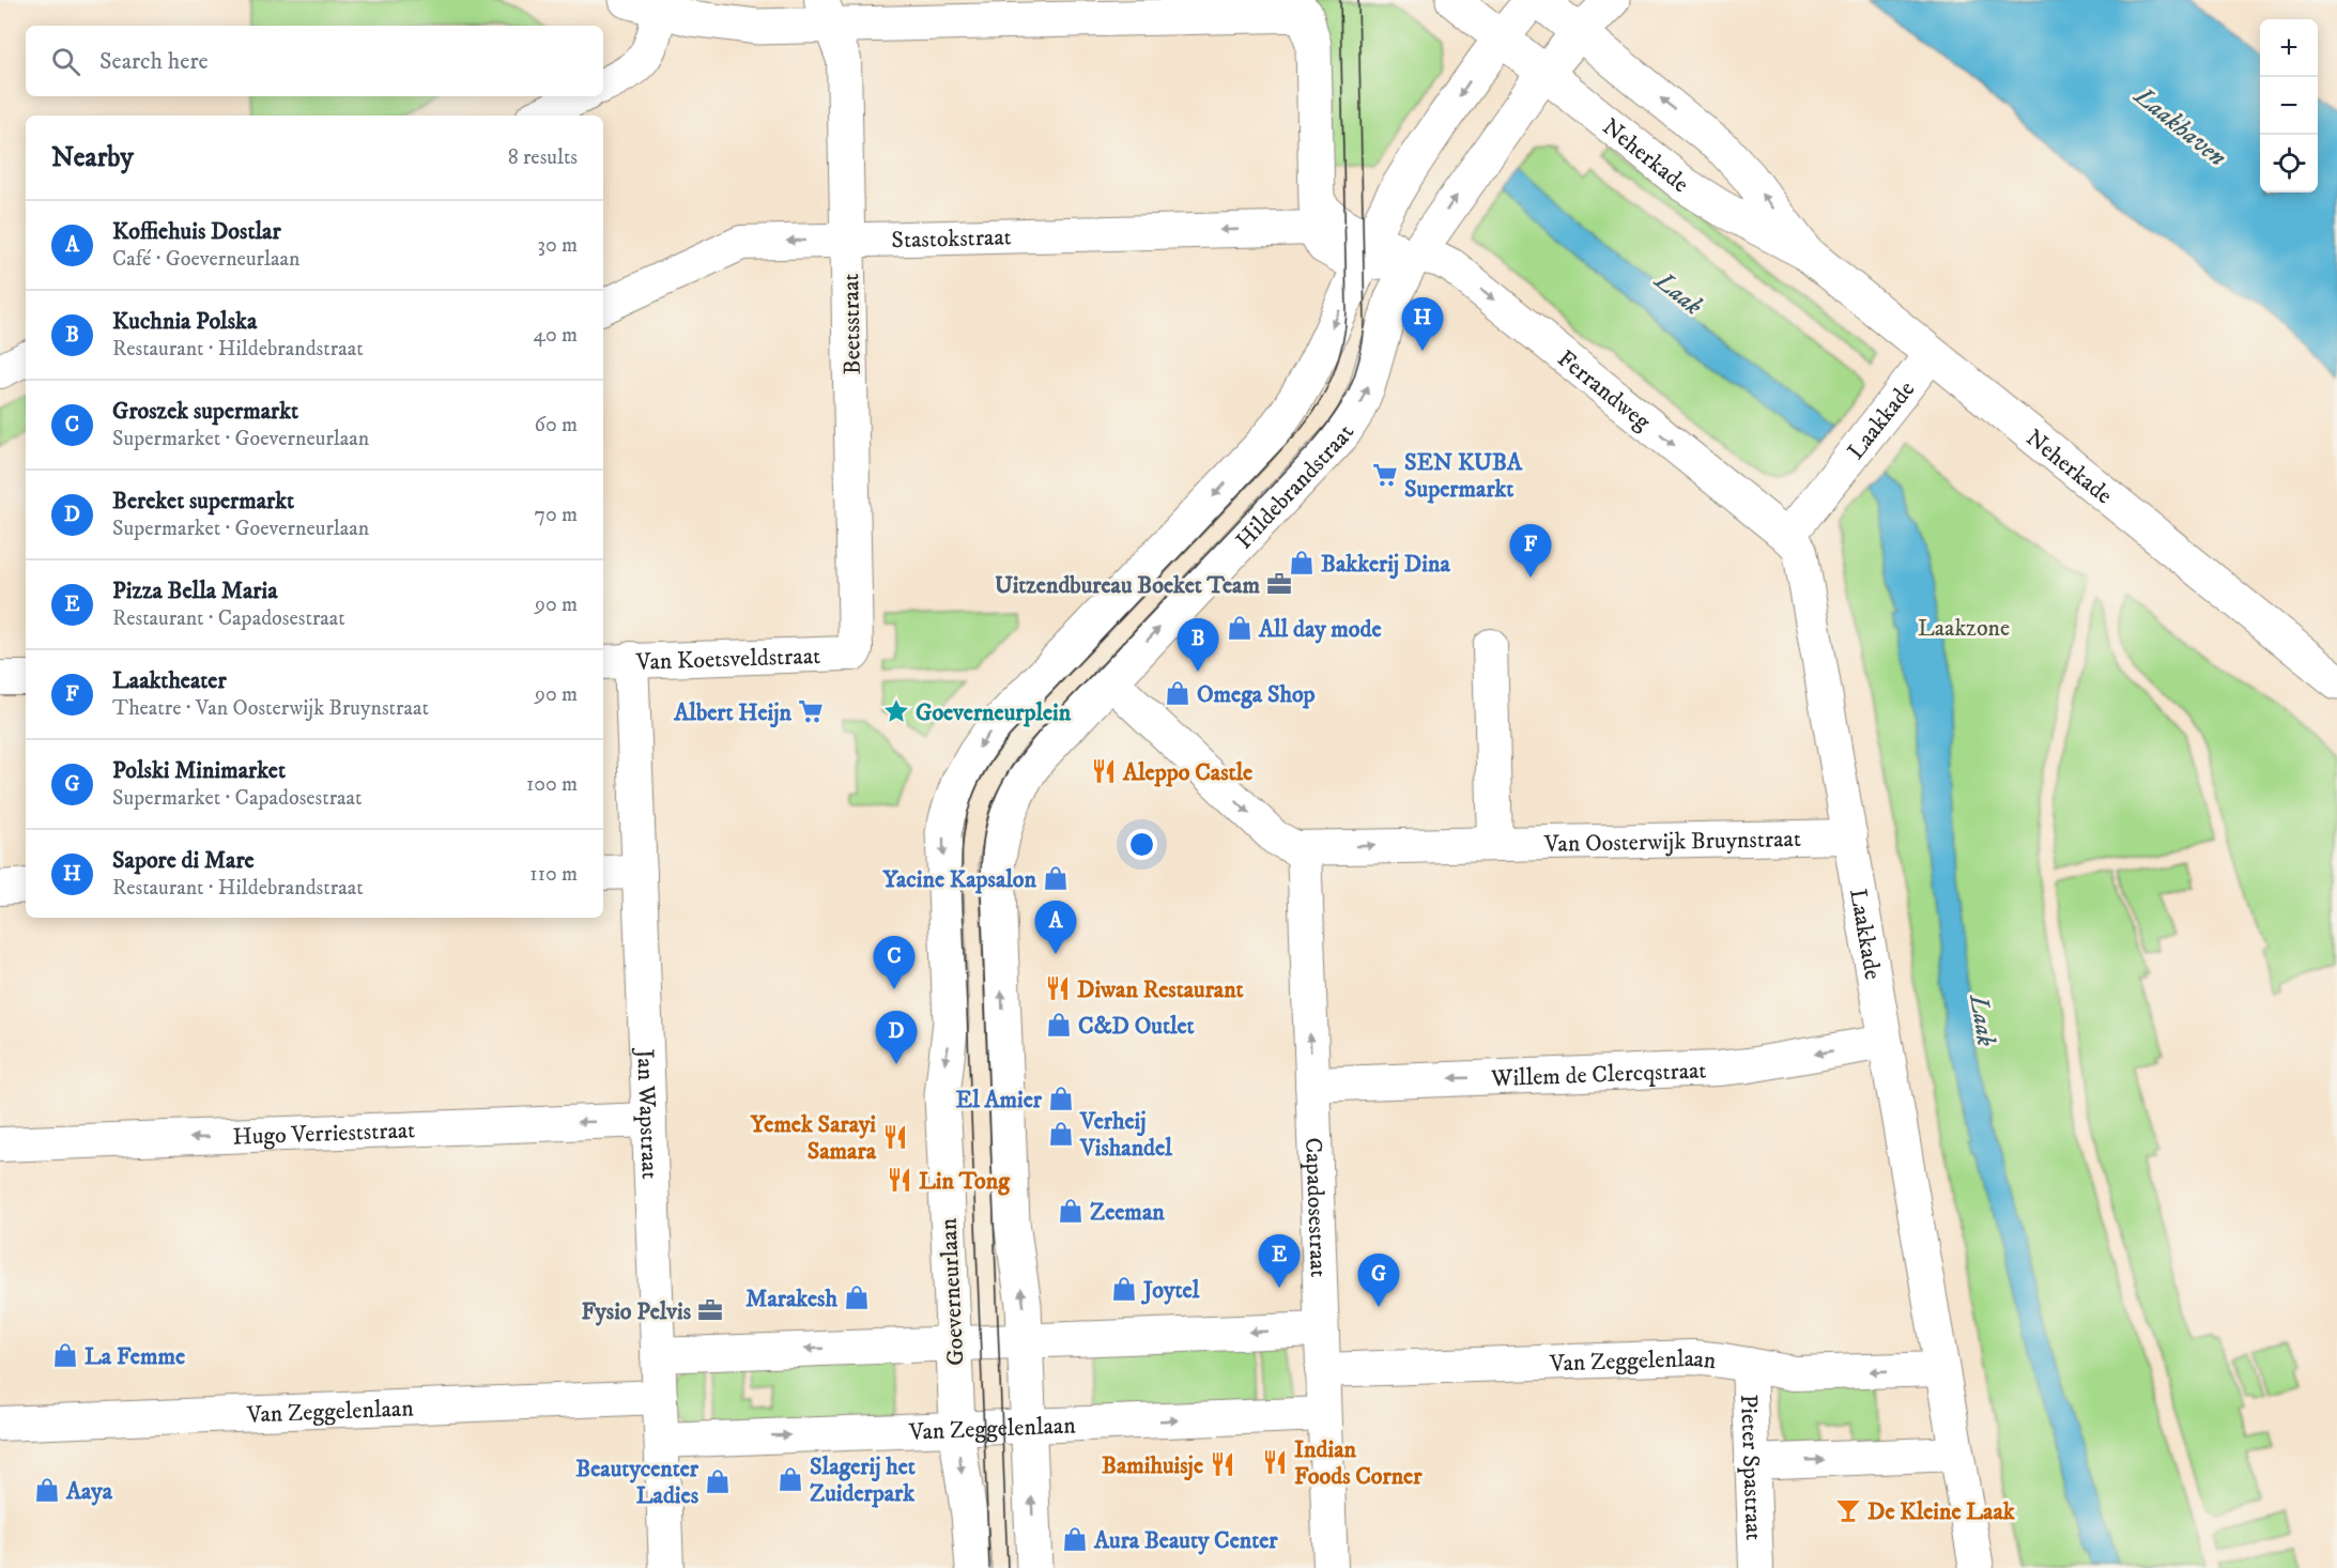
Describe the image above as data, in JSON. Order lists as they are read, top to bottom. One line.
{"streets":{"street":["Neherkade","Stastokstraat","Beetsstraat","Ferrandweg","Laakkade","Hildebrandstraat","Van Koetsveldstraat","Van Oosterwijk Bruynstraat","Willem de Clercqstraat","Jan Wapstraat","Hugo Verrieststraat","Capadosestraat","Goeverneurlaan","Van Zeggelenlaan","Pieter Spastraat"]},"crossings":[["Neherkade","Laakkade"],["Neherkade","Hildebrandstraat"],["Stastokstraat","Beetsstraat"],["Beetsstraat","Van Koetsveldstraat"],["Ferrandweg","Laakkade"],["Ferrandweg","Hildebrandstraat"],["Laakkade","Van Oosterwijk Bruynstraat"],["Laakkade","Willem de Clercqstraat"],["Laakkade","Van Zeggelenlaan"],["Hildebrandstraat","Van Oosterwijk Bruynstraat"],["Hildebrandstraat","Goeverneurlaan"],["Van Koetsveldstraat","Jan Wapstraat"],["Van Oosterwijk Bruynstraat","Capadosestraat"],["Willem de Clercqstraat","Capadosestraat"],["Jan Wapstraat","Hugo Verrieststraat"],["Jan Wapstraat","Van Zeggelenlaan"],["Capadosestraat","Van Zeggelenlaan"],["Goeverneurlaan","Van Zeggelenlaan"],["Van Zeggelenlaan","Pieter Spastraat"]],"one_way":["Ferrandweg","Van Oosterwijk Bruynstraat","Willem de Clercqstraat","Hugo Verrieststraat"],"water":["Laakhaven","Laak"],"parks":["Laakzone"],"places":{"supermarket":["SEN KUBA Supermarkt","Albert Heijn"],"shop":["Bakkerij Dina","All day mode","Omega Shop","Yacine Kapsalon","C&D Outlet","El Amier","Verheij Vishandel","Zeeman","Joytel","Marakesh","La Femme","Slagerij het Zuiderpark","Beautycenter Ladies","Aaya","Aura Beauty Center"],"office":["Uitzendbureau Boeket Team","Fysio Pelvis"],"place":["Goeverneurplein"],"restaurant":["Aleppo Castle","Diwan Restaurant","Yemek Sarayi Samara","Lin Tong","Indian Foods Corner","Bamihuisje"],"bar":["De Kleine Laak"]},"page":{"map_buttons":["+","−"],"search":"Search here","heading":["Nearby","8 results"],"list":[{"mark":"A","name":"Koffiehuis Dostlar","note":"Café · Goeverneurlaan","value":"30 m"},{"mark":"B","name":"Kuchnia Polska","note":"Restaurant · Hildebrandstraat","value":"40 m"},{"mark":"C","name":"Groszek supermarkt","note":"Supermarket · Goeverneurlaan","value":"60 m"},{"mark":"D","name":"Bereket supermarkt","note":"Supermarket · Goeverneurlaan","value":"70 m"},{"mark":"E","name":"Pizza Bella Maria","note":"Restaurant · Capadosestraat","value":"90 m"},{"mark":"F","name":"Laaktheater","note":"Theatre · Van Oosterwijk Bruynstraat","value":"90 m"},{"mark":"G","name":"Polski Minimarket","note":"Supermarket · Capadosestraat","value":"100 m"},{"mark":"H","name":"Sapore di Mare","note":"Restaurant · Hildebrandstraat","value":"110 m"}],"pins":["H","F","B","A","C","D","E","G"]}}
